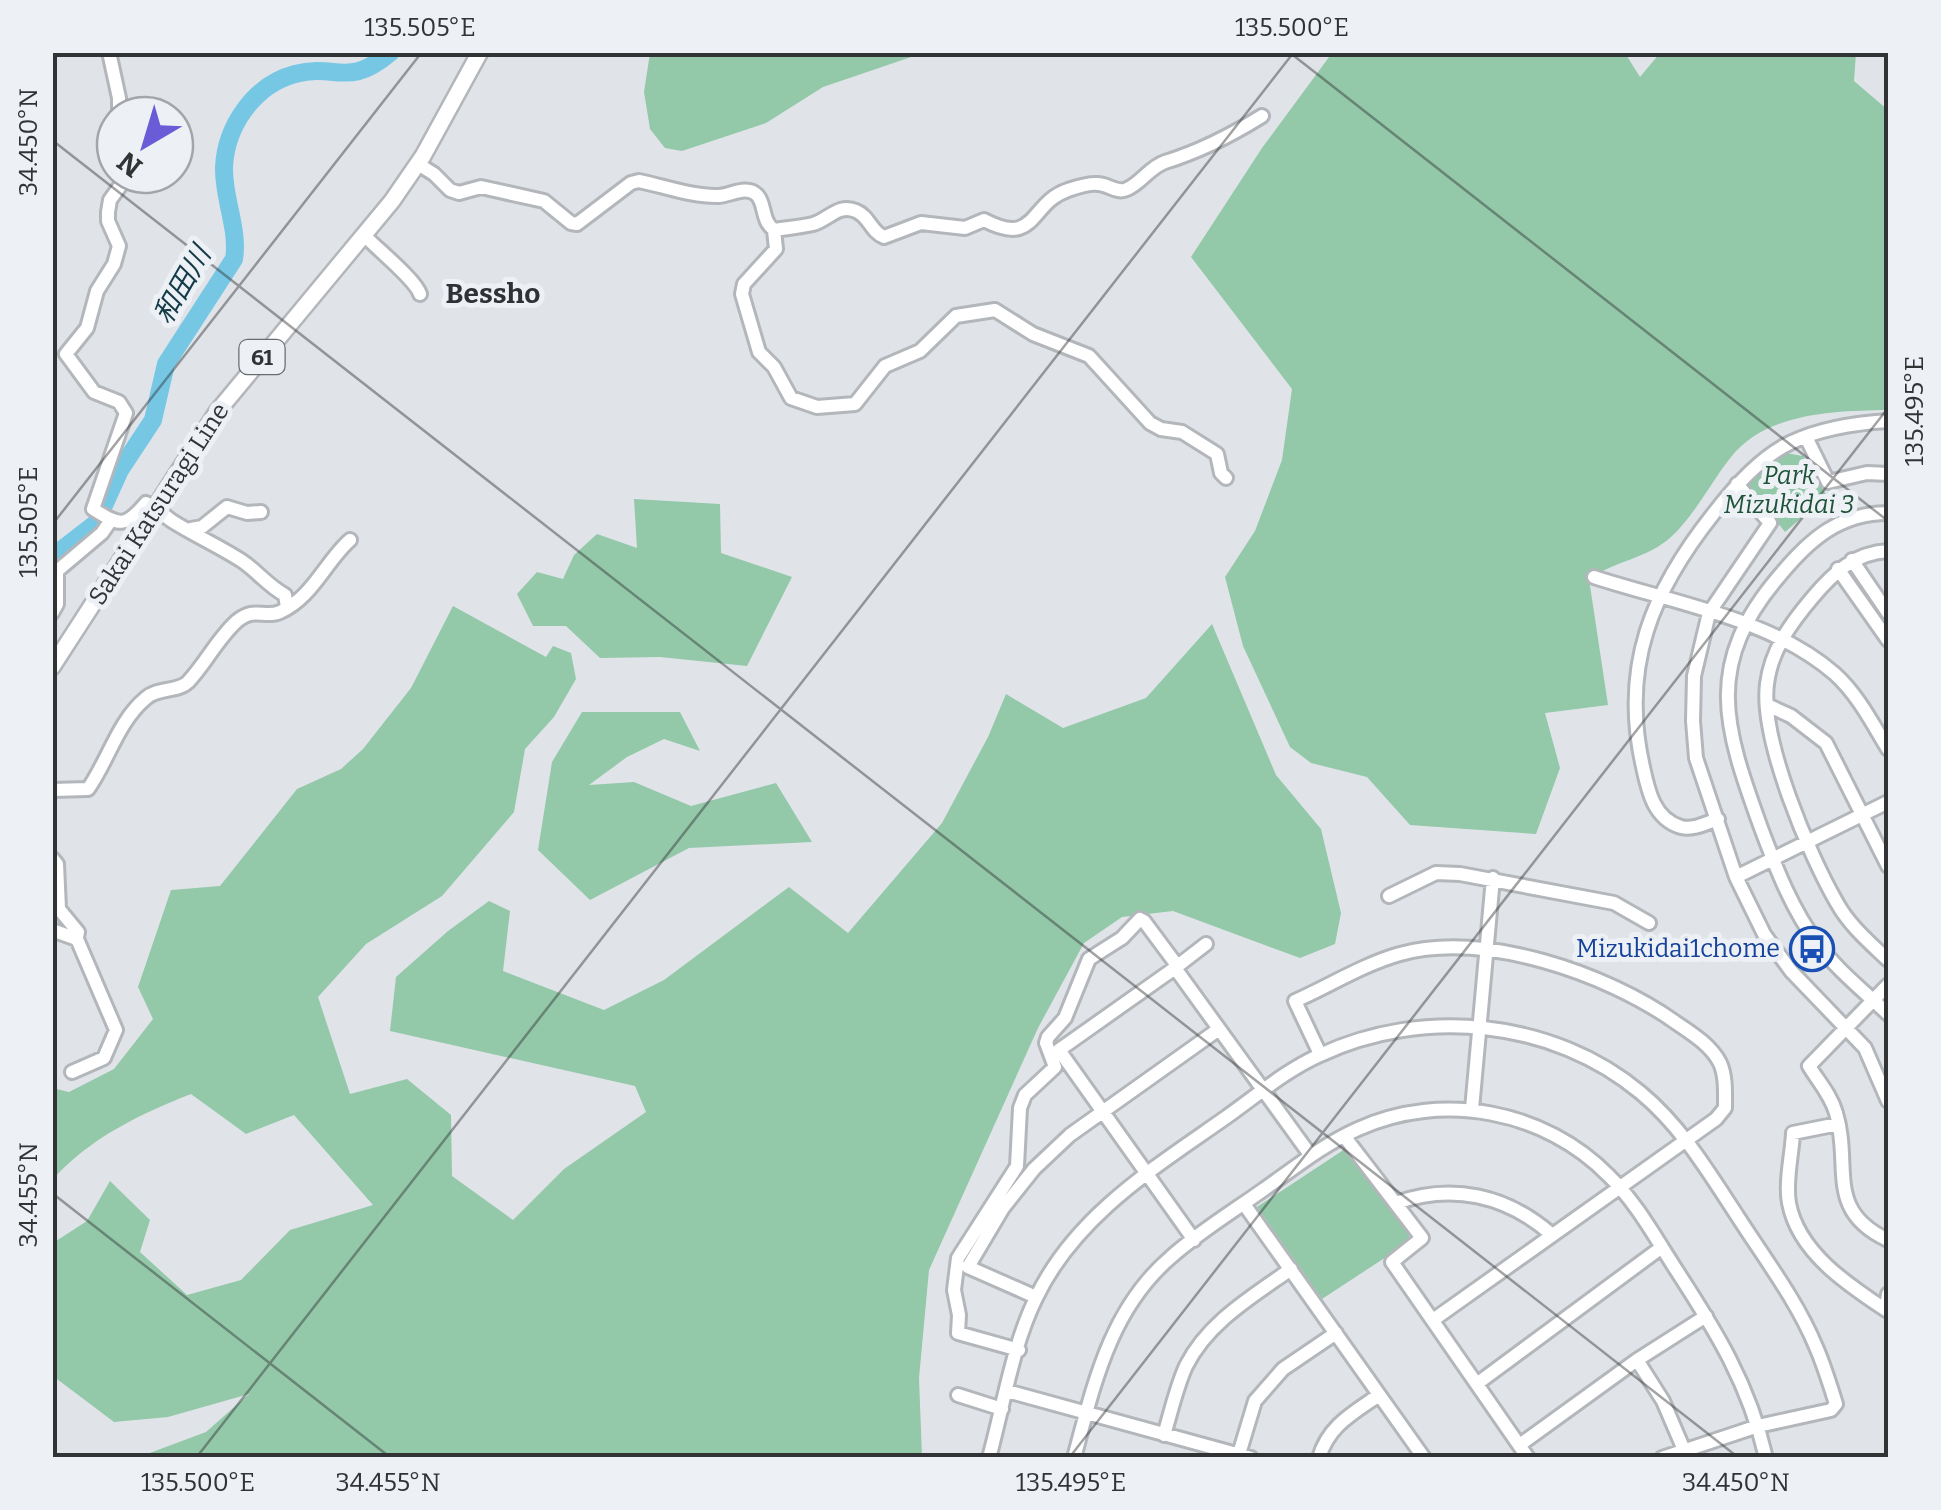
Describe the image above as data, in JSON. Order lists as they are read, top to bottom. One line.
{"streets":{"main road":["61","Sakai Katsuragi Line"]},"districts":["Bessho"],"water":["和田川"],"parks":["Park Mizukidai 3"],"places":{"bus stop":["Mizukidai1chome"]},"north":"bottom left","coordinates":["135.505°E","135.500°E","34.450°N","135.495°E","34.455°N"]}
